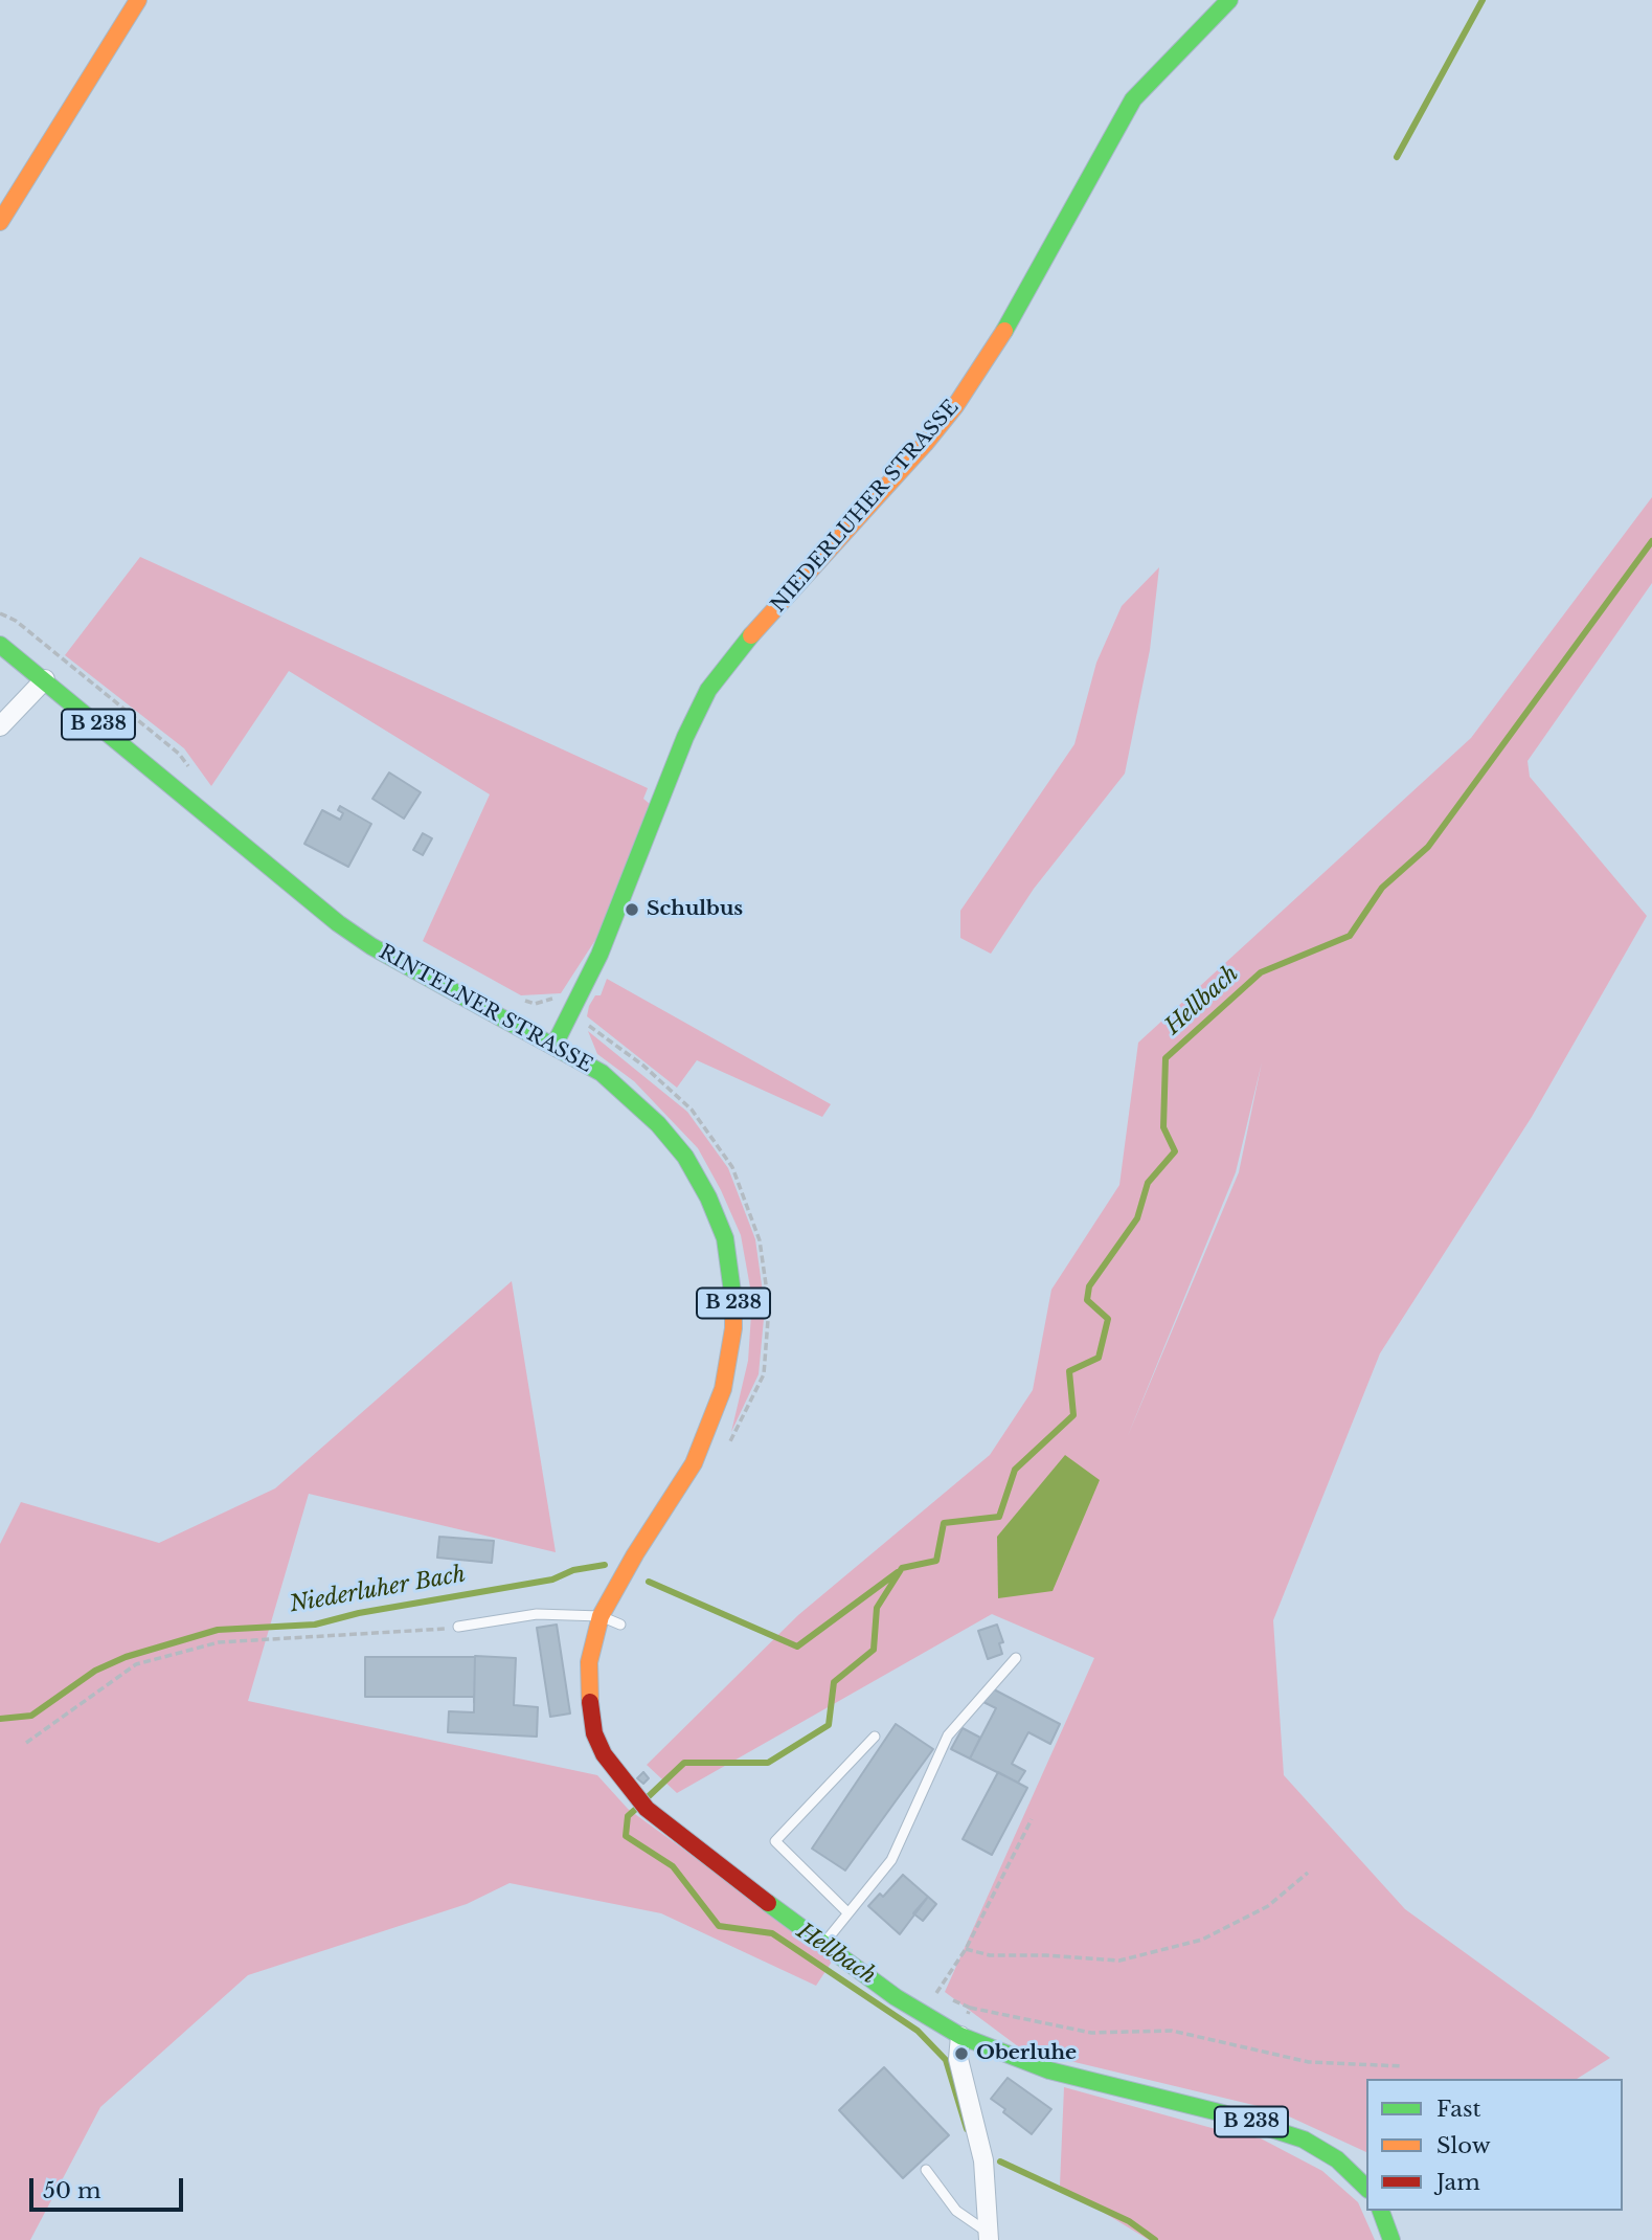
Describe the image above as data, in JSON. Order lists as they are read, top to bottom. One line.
{"streets":{"main road":["NIEDERLUHER STRASSE","B 238","RINTELNER STRASSE"]},"crossings":[["NIEDERLUHER STRASSE","RINTELNER STRASSE"]],"water":["Hellbach","Niederluher Bach"],"places":["Schulbus","Oberluhe"],"legend":["Fast","Slow","Jam"],"scale_bar":"50 m"}
